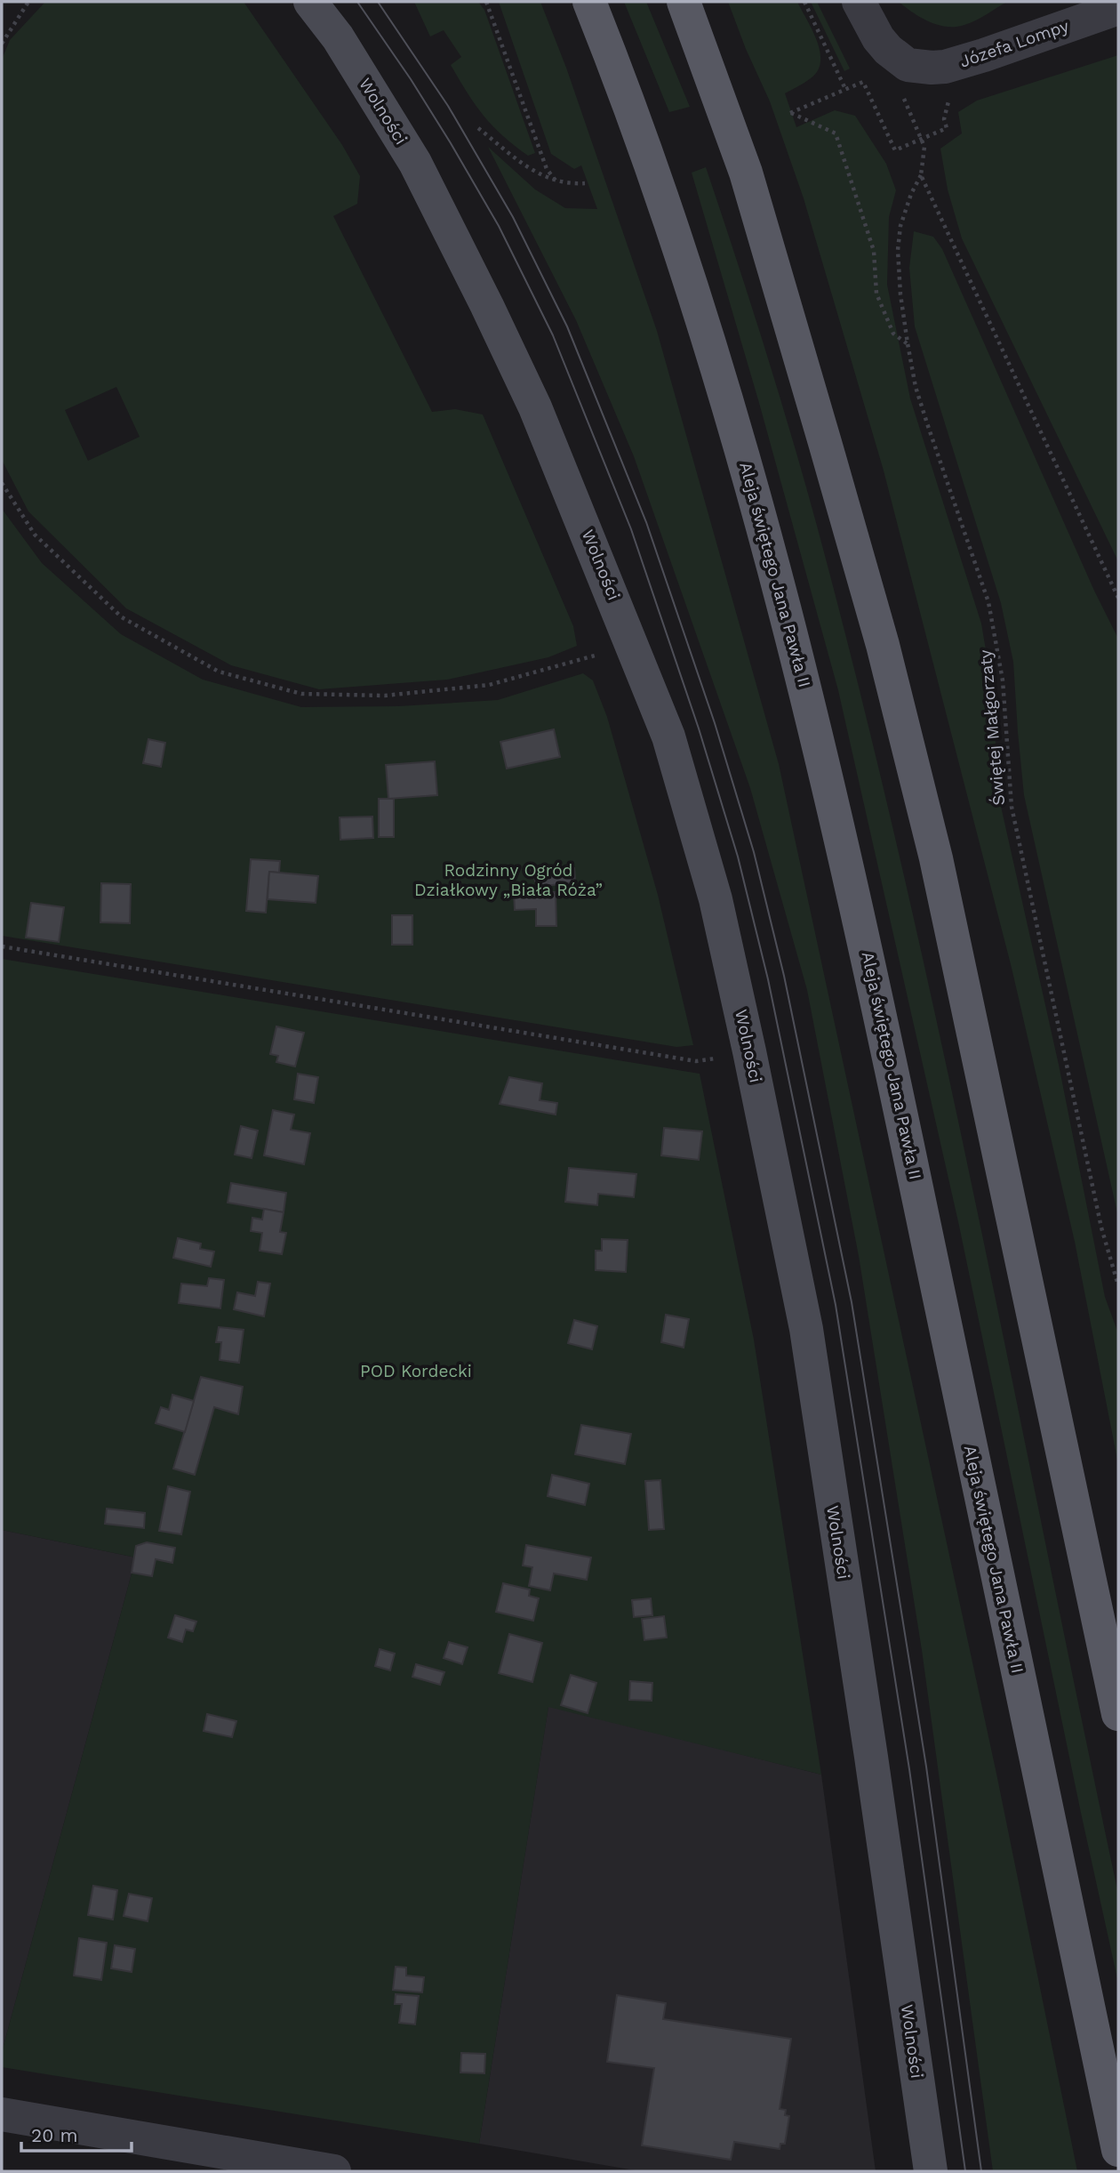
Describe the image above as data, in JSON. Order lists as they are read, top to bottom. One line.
{"streets":{"main road":["Aleja świętego Jana Pawła II"],"street":["Józefa Lompy","Wolności"],"path":["Świętej Małgorzaty"]},"parks":["Rodzinny Ogród Działkowy „Biała Róża”","POD Kordecki"],"scale_bar":"20 m"}
